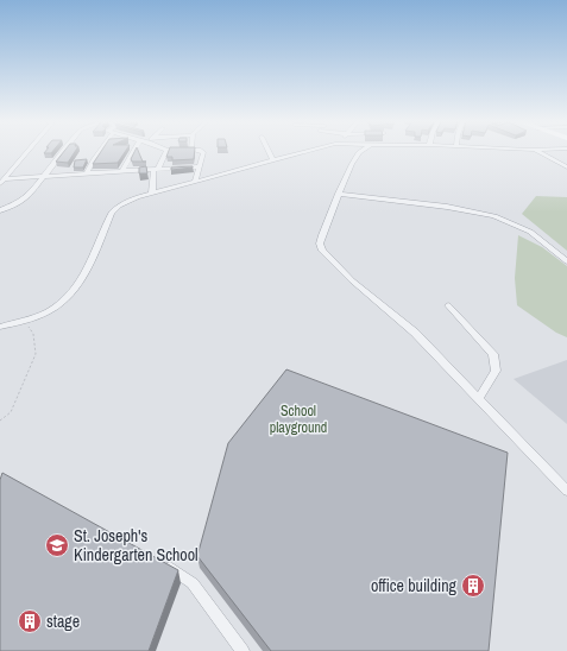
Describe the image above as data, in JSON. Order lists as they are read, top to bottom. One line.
{"parks":["School playground"],"places":{"school or university":["St. Joseph's Kindergarten School"],"building":["office building","stage"]}}
